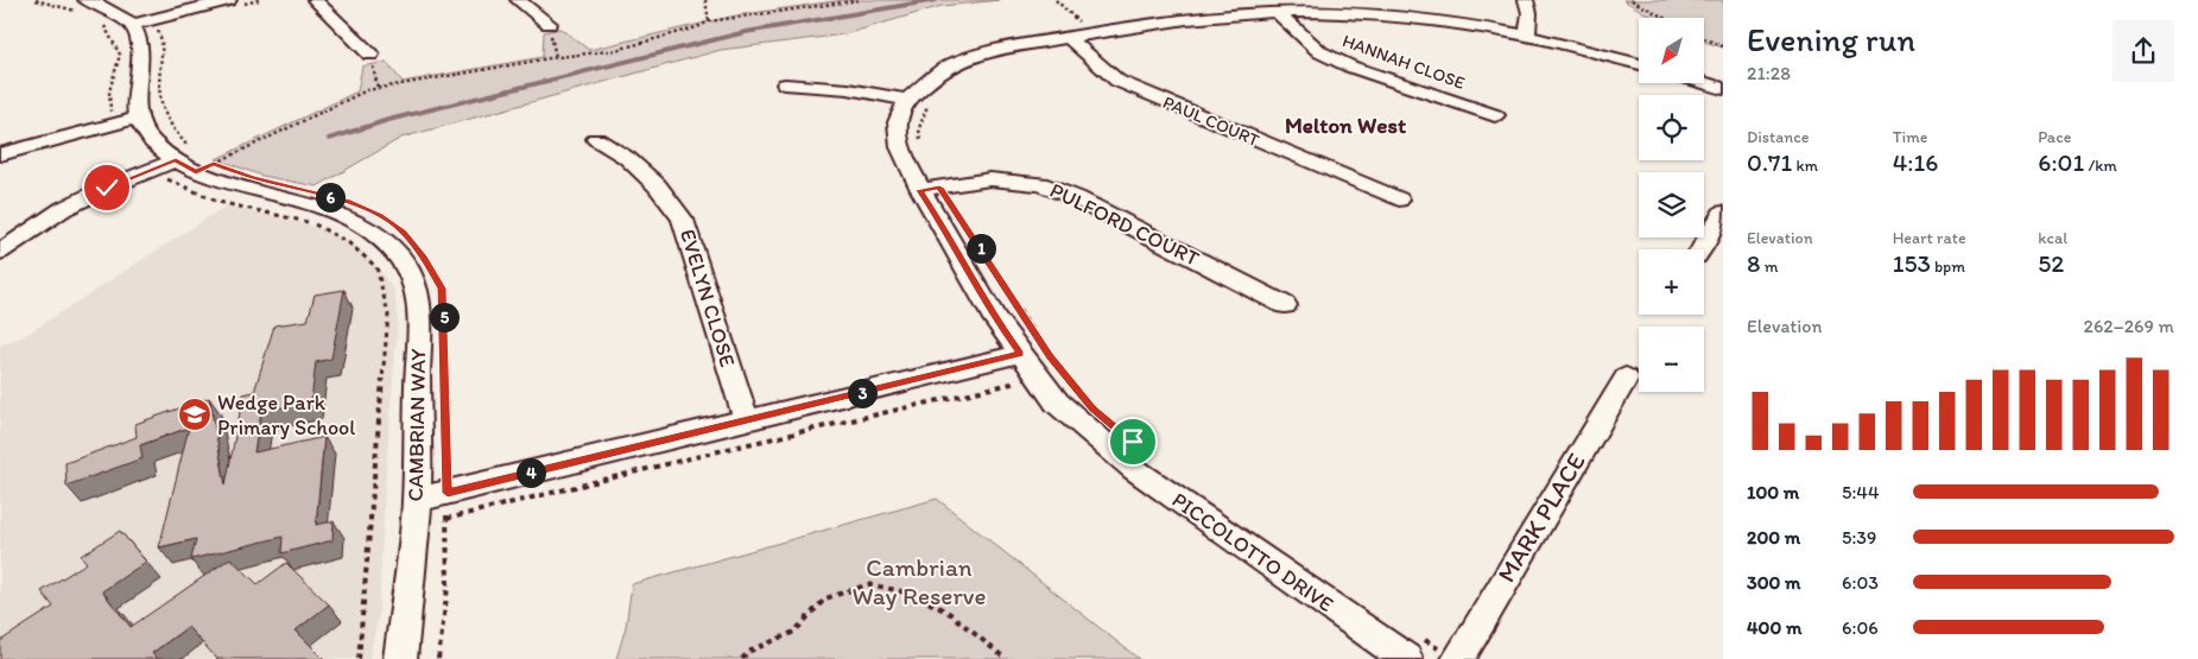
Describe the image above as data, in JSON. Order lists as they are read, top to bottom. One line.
{"streets":{"street":["HANNAH CLOSE","PAUL COURT","PULFORD COURT","EVELYN CLOSE","CAMBRIAN WAY","MARK PLACE","PICCOLOTTO DRIVE"]},"crossings":[["PULFORD COURT","PICCOLOTTO DRIVE"]],"districts":["Melton West"],"parks":["Cambrian Way Reserve"],"places":{"school or university":["Wedge Park Primary School"]},"north":"bottom left","page":{"heading":["Evening run","21:28"],"map_buttons":["+","−"],"stats":[["Distance","0.71 km"],["Time","4:16"],["Pace","6:01 /km"],["Elevation","8 m"],["Heart rate","153 bpm"],["kcal","52"]],"pins":["6","1","5","3","4"],"chart":["Elevation","262–269 m"],"list":[{"name":"100 m","note":"5:44"},{"name":"200 m","note":"5:39"},{"name":"300 m","note":"6:03"},{"name":"400 m","note":"6:06"}]}}
